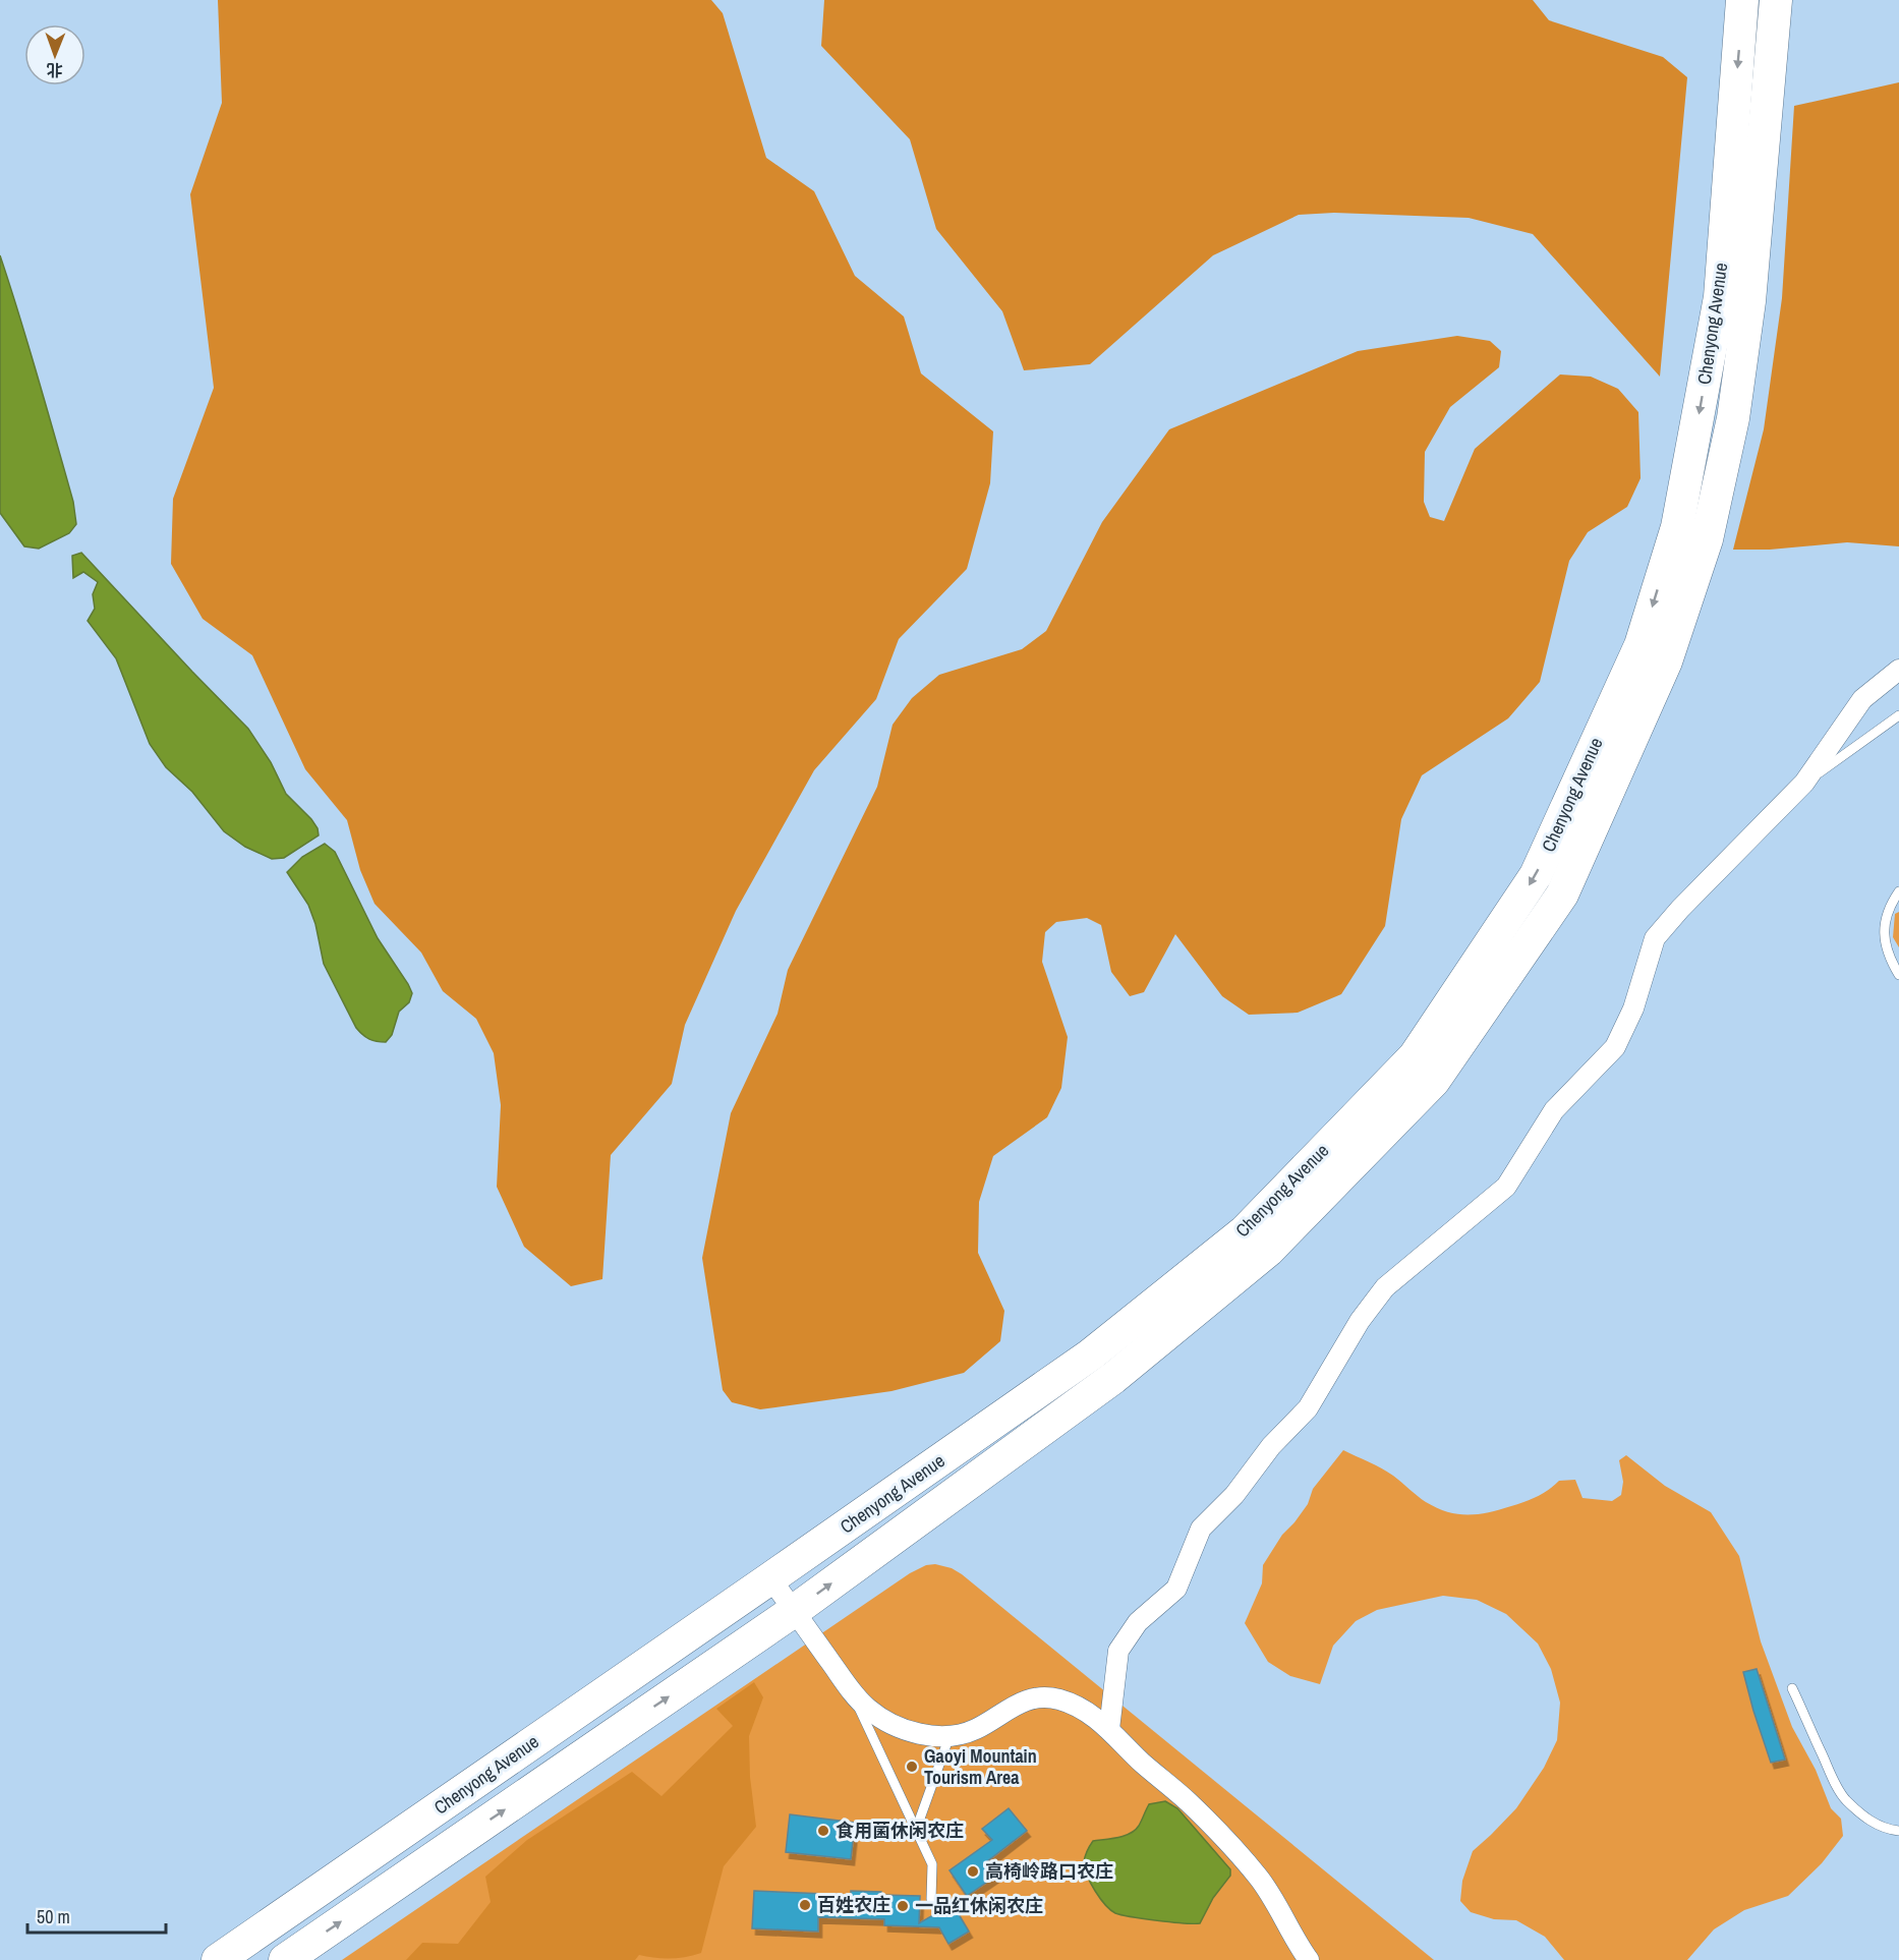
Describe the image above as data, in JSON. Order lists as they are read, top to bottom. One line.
{"streets":{"highway":["Chenyong Avenue"]},"places":["Gaoyi Mountain Tourism Area","食用菌休闲农庄","高椅岭路口农庄","百姓农庄","一品红休闲农庄"],"scale_bar":"50 m","north":"bottom"}
